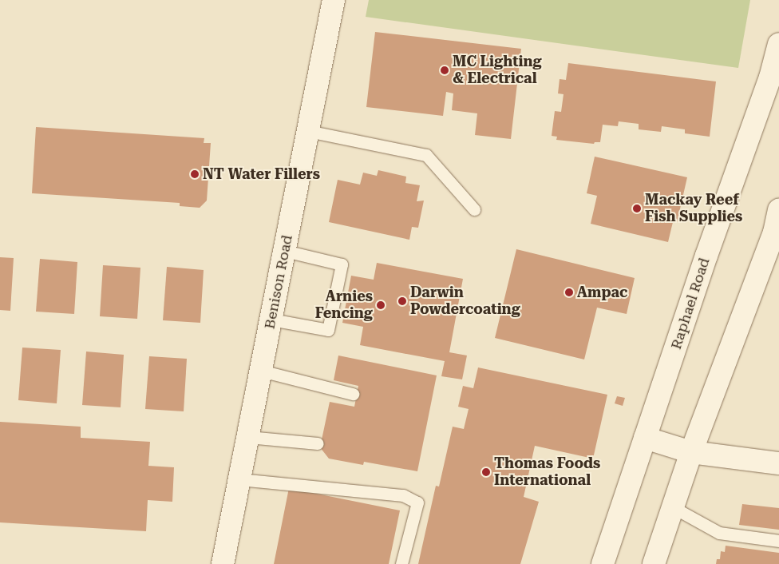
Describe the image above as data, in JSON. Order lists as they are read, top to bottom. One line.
{"streets":{"street":["Benison Road","Raphael Road"]},"places":["MC Lighting & Electrical","NT Water Fillers","Mackay Reef Fish Supplies","Ampac","Darwin Powdercoating","Arnies Fencing","Thomas Foods International"]}
